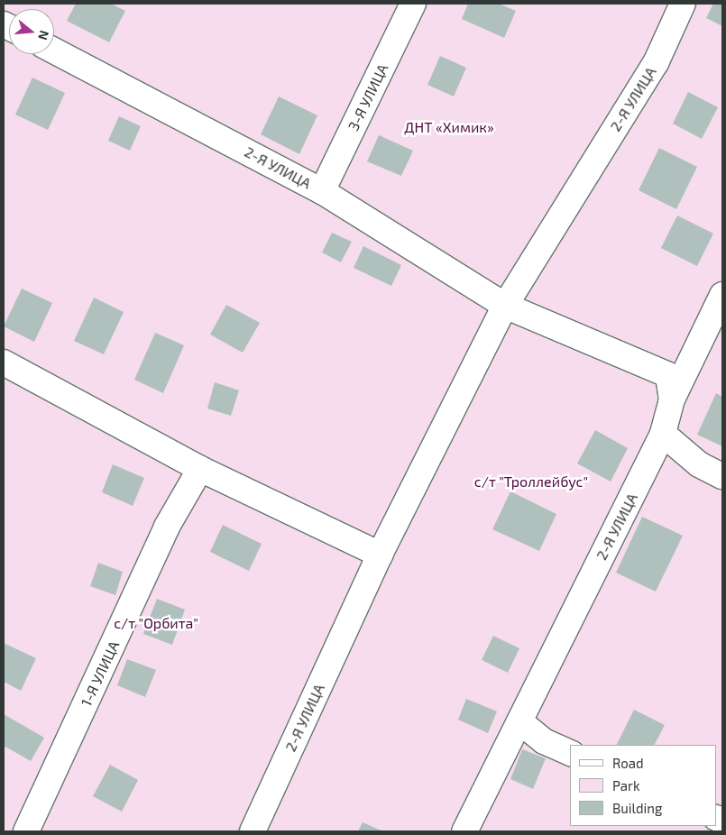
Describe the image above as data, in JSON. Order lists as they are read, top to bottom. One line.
{"streets":{"street":["3-Я УЛИЦА","2-Я УЛИЦА","1-Я УЛИЦА"]},"crossings":[["3-Я УЛИЦА","2-Я УЛИЦА"]],"parks":["ДНТ «Химик»","с/т \"Троллейбус\"","с/т \"Орбита\""],"legend":["Road","Park","Building"],"north":"right"}
